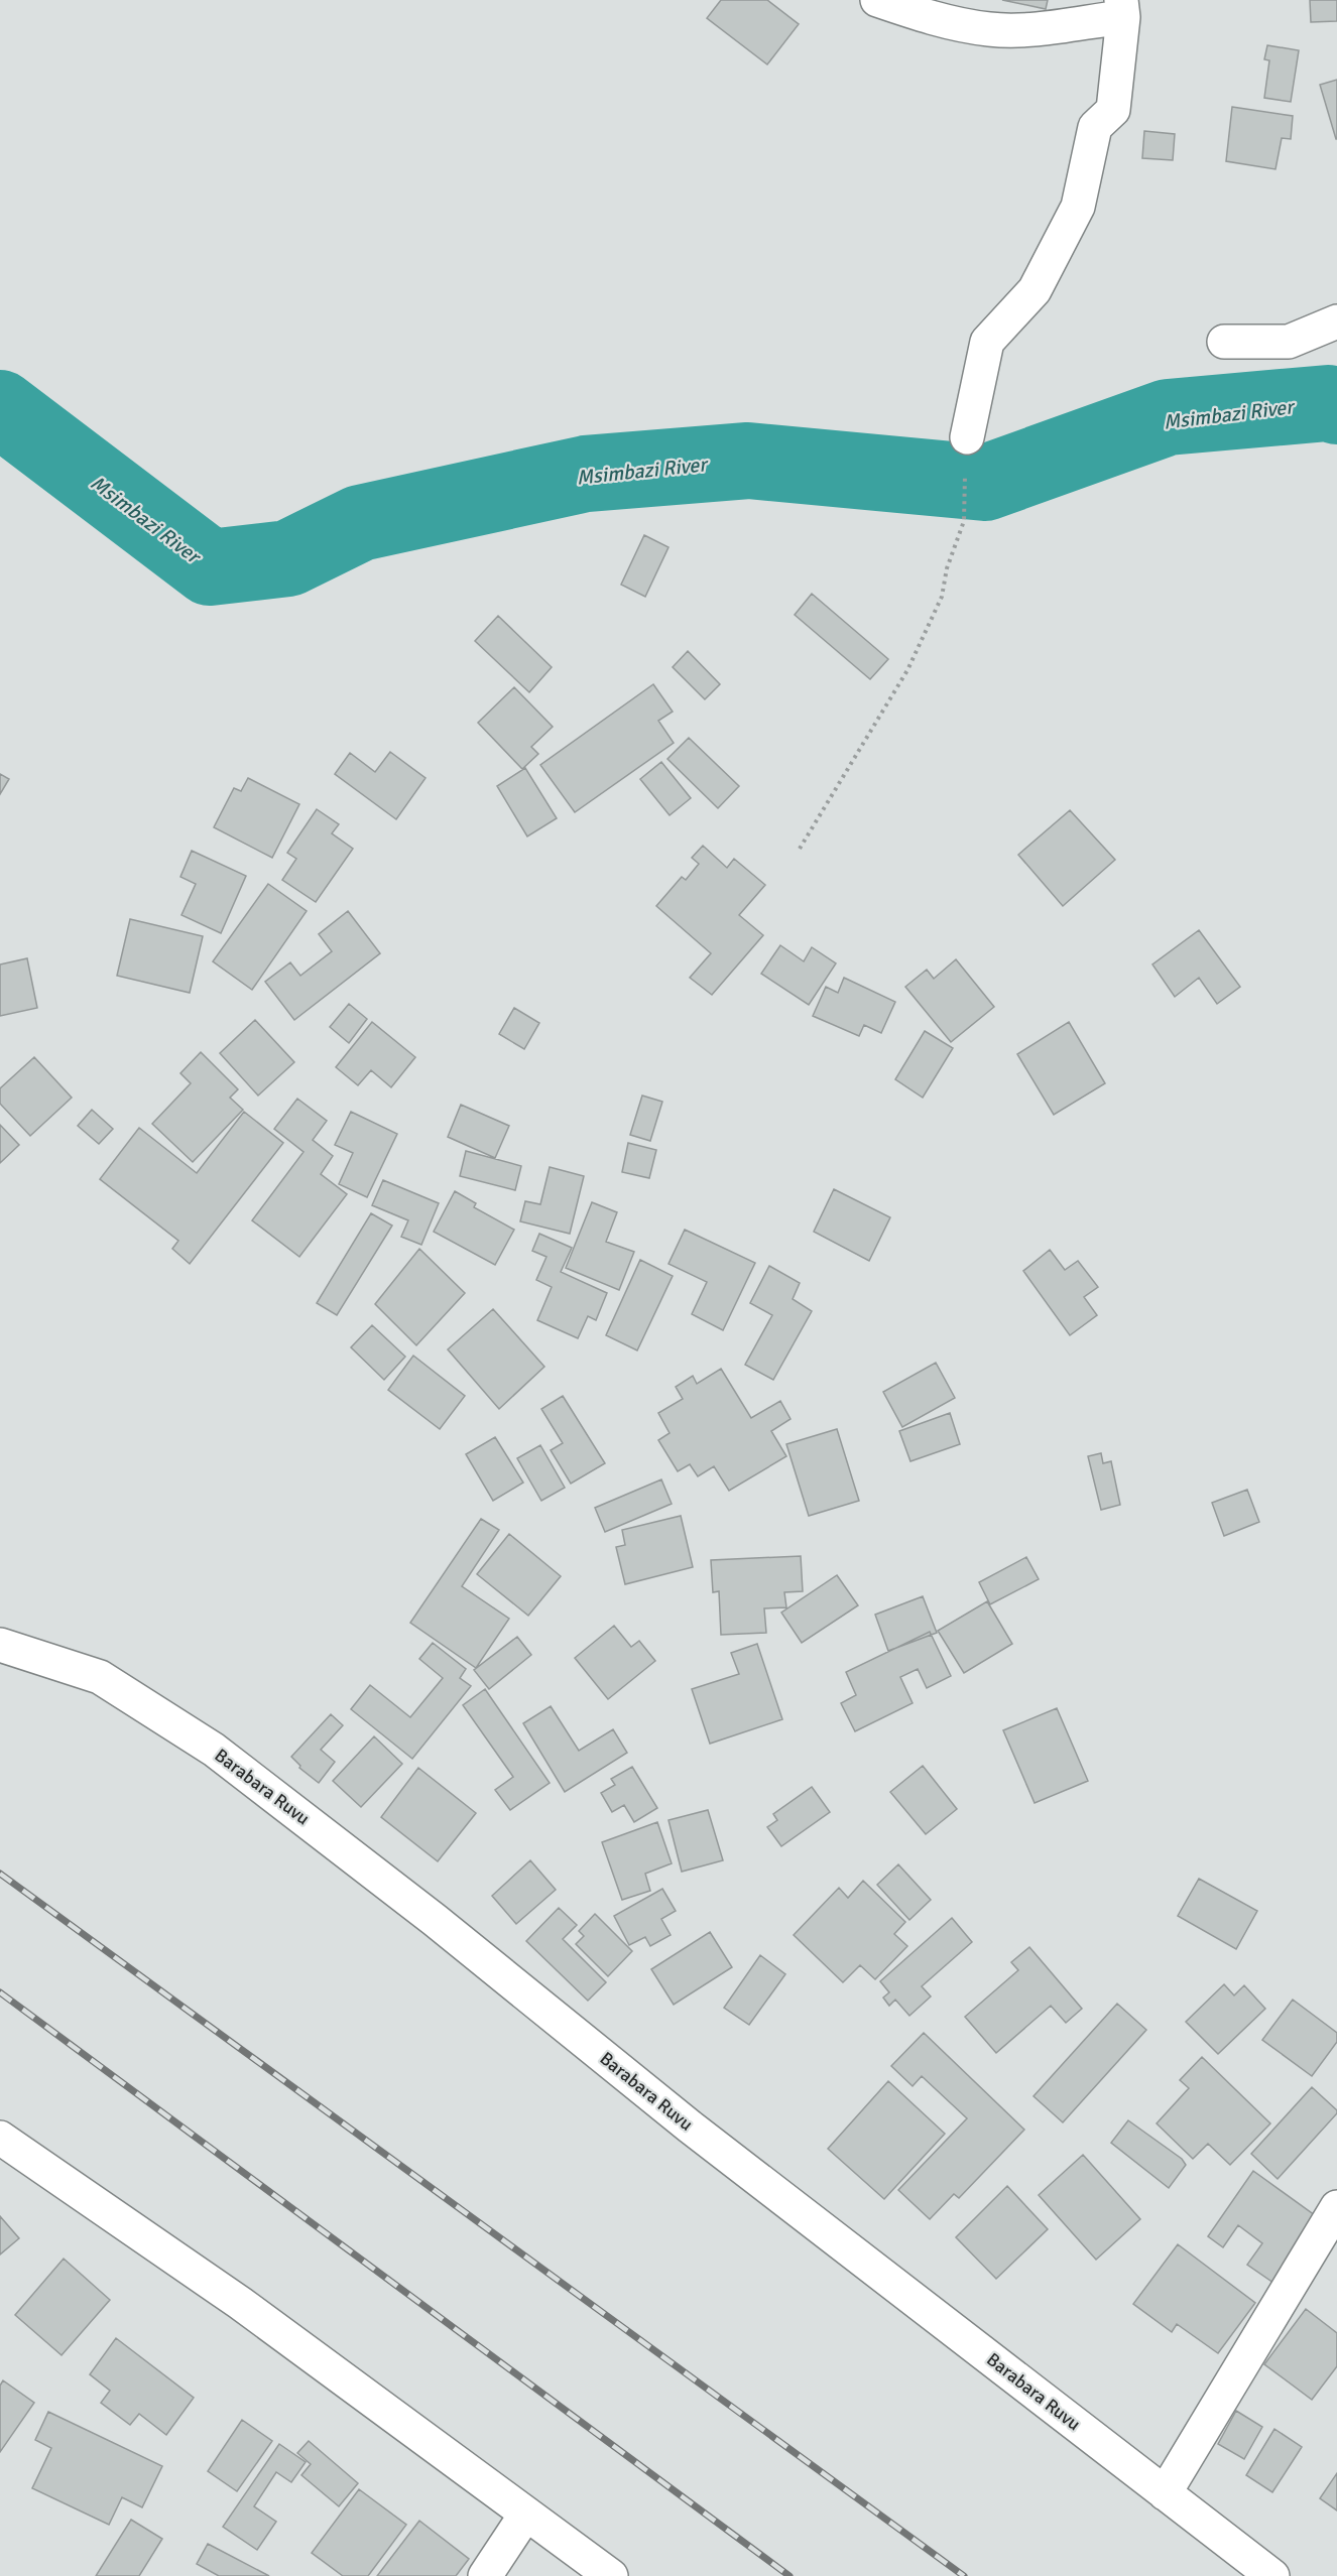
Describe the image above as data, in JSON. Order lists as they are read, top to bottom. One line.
{"streets":{"street":["Barabara Ruvu"]},"water":["Msimbazi River"]}
